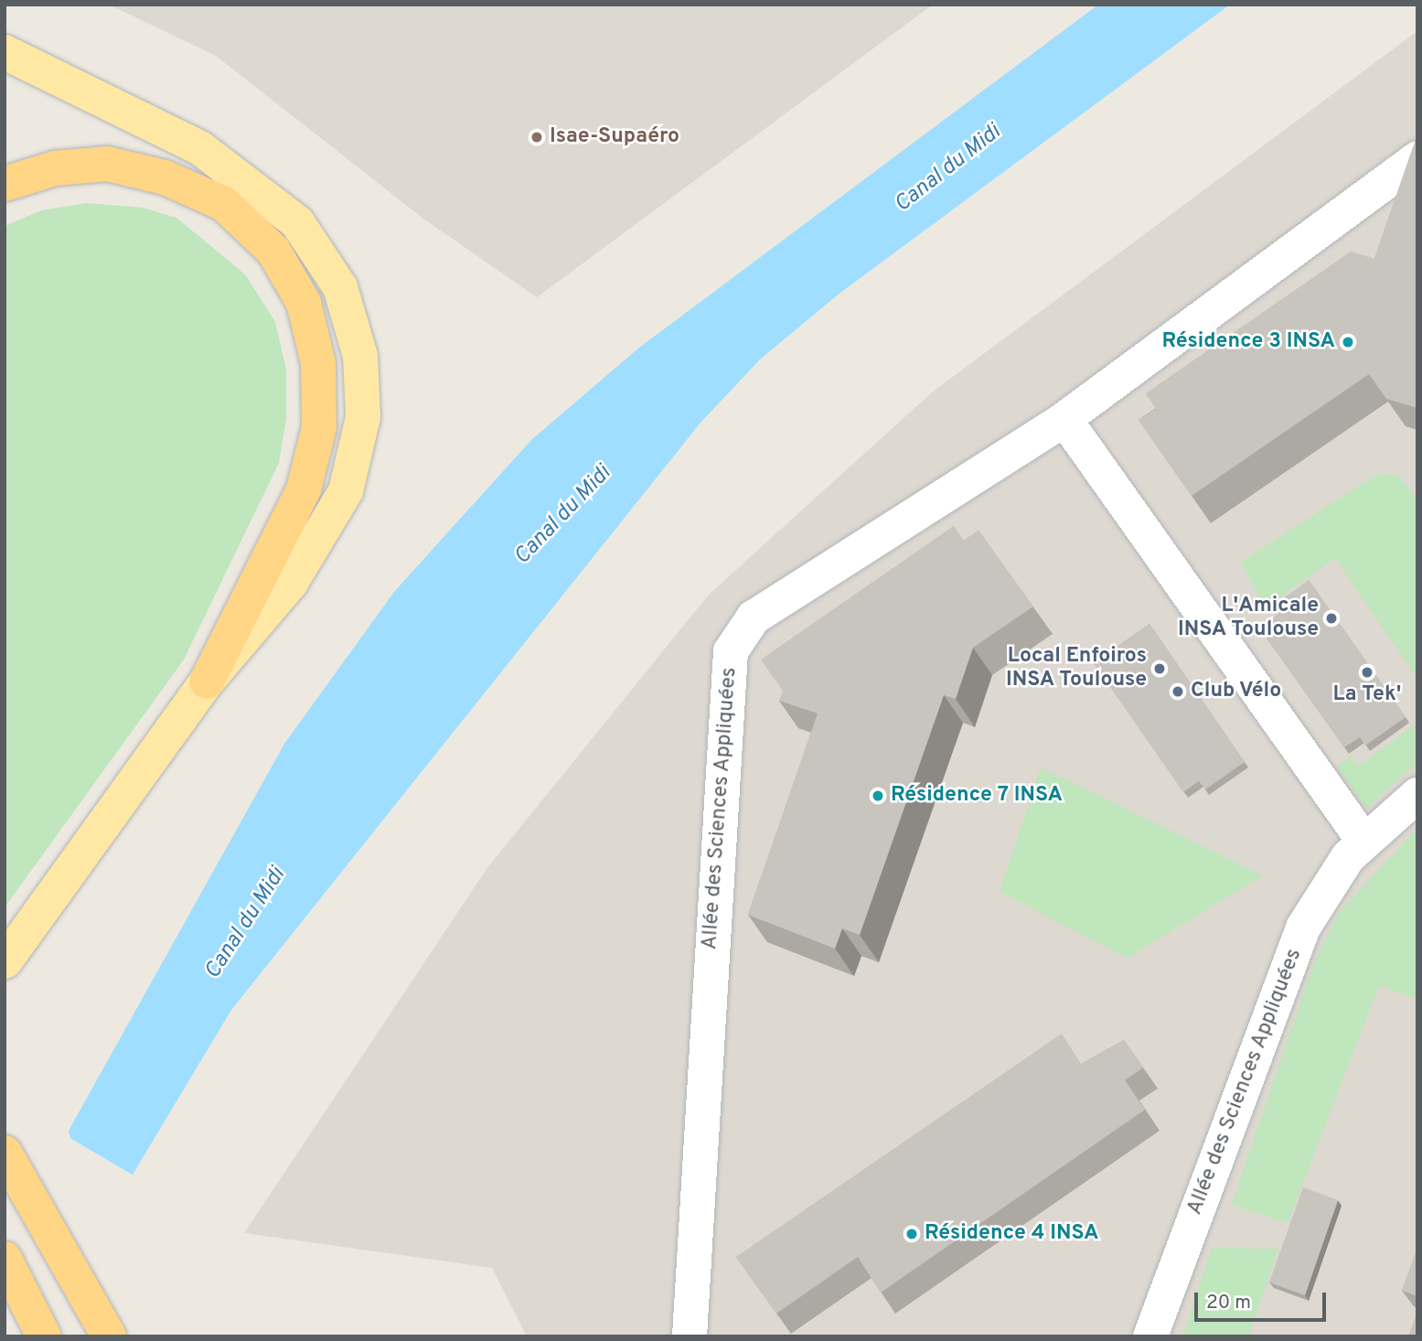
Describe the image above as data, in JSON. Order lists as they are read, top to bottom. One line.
{"streets":{"street":["Allée des Sciences Appliquées"]},"water":["Canal du Midi"],"places":["Isae-Supaéro","Résidence 3 INSA","L'Amicale INSA Toulouse","Local Enfoiros INSA Toulouse","La Tek'","Club Vélo","Résidence 7 INSA","Résidence 4 INSA"],"scale_bar":"20 m"}
